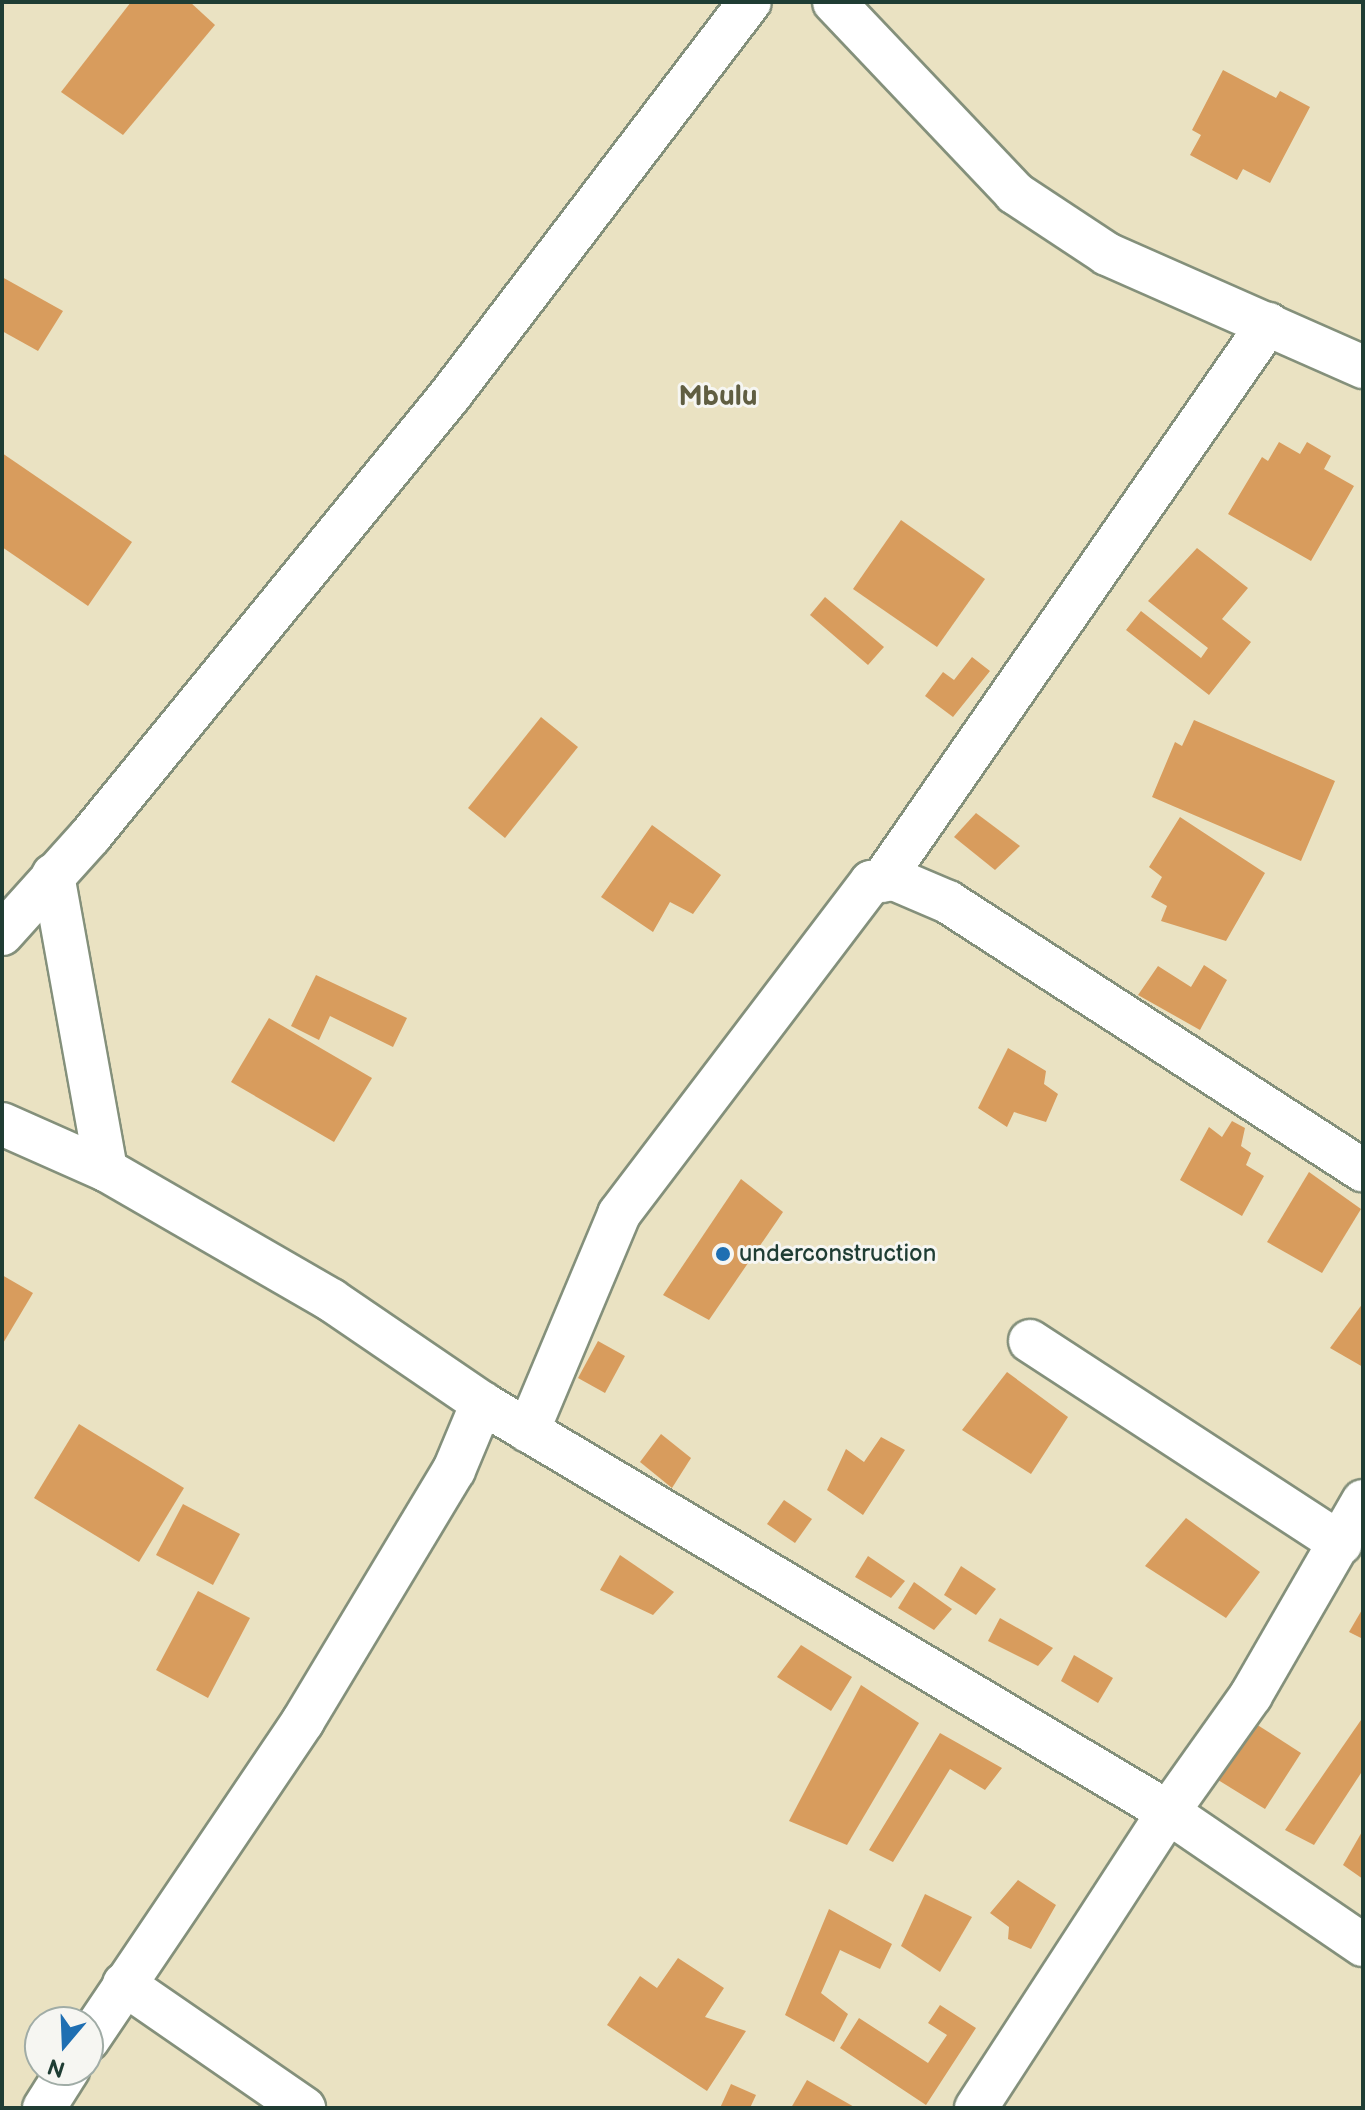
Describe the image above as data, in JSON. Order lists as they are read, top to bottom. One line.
{"districts":["Mbulu"],"places":["underconstruction"],"north":"bottom"}
